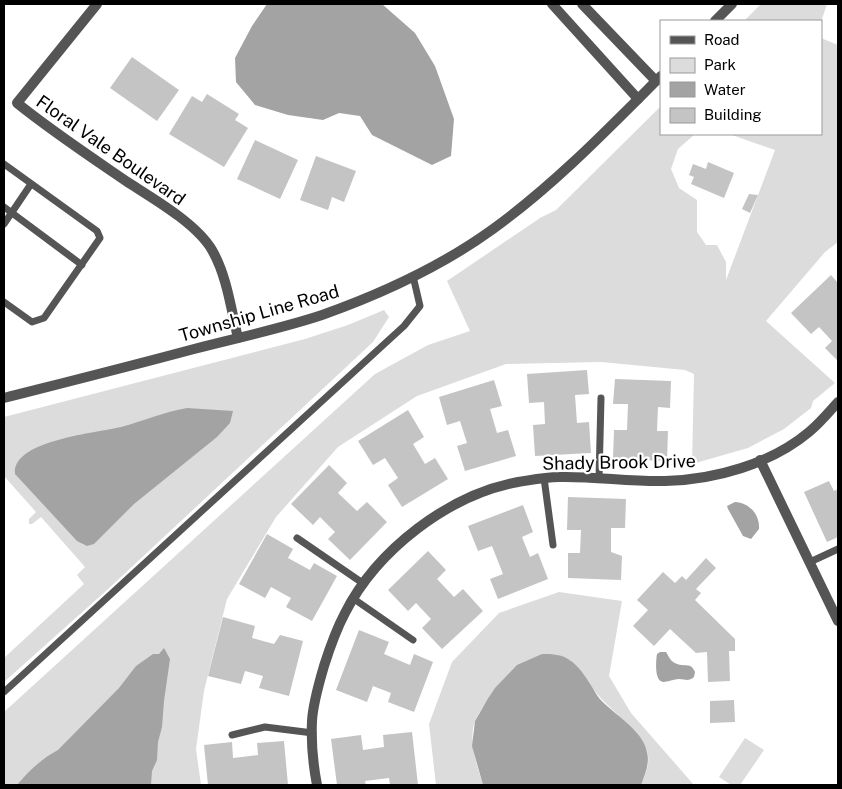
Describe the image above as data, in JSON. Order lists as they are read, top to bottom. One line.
{"streets":{"street":["Floral Vale Boulevard","Township Line Road","Shady Brook Drive"]},"crossings":[["Floral Vale Boulevard","Township Line Road"]],"legend":["Road","Park","Water","Building"]}
